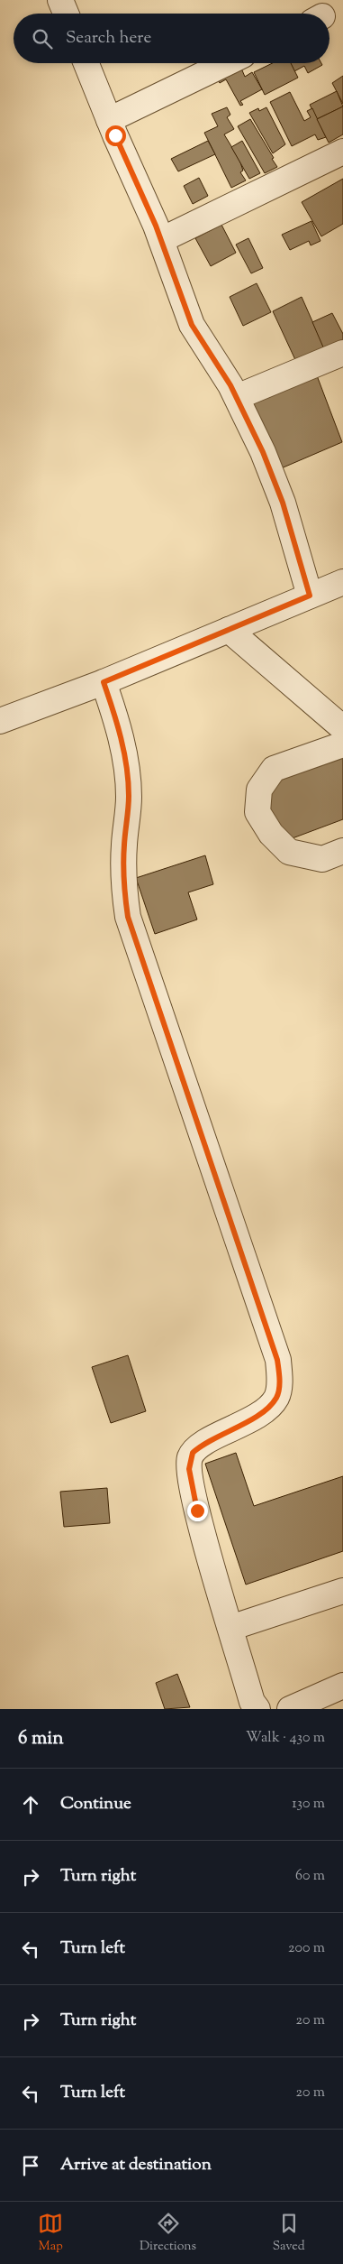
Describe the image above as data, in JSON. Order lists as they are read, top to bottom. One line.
{"page":{"search":"Search here","heading":["6 min","Walk · 430 m"],"list":[["Continue","130 m"],["Turn right","60 m"],["Turn left","200 m"],["Turn right","20 m"],["Turn left","20 m"],"Arrive at destination"],"nav":["Map","Directions","Saved"]}}
